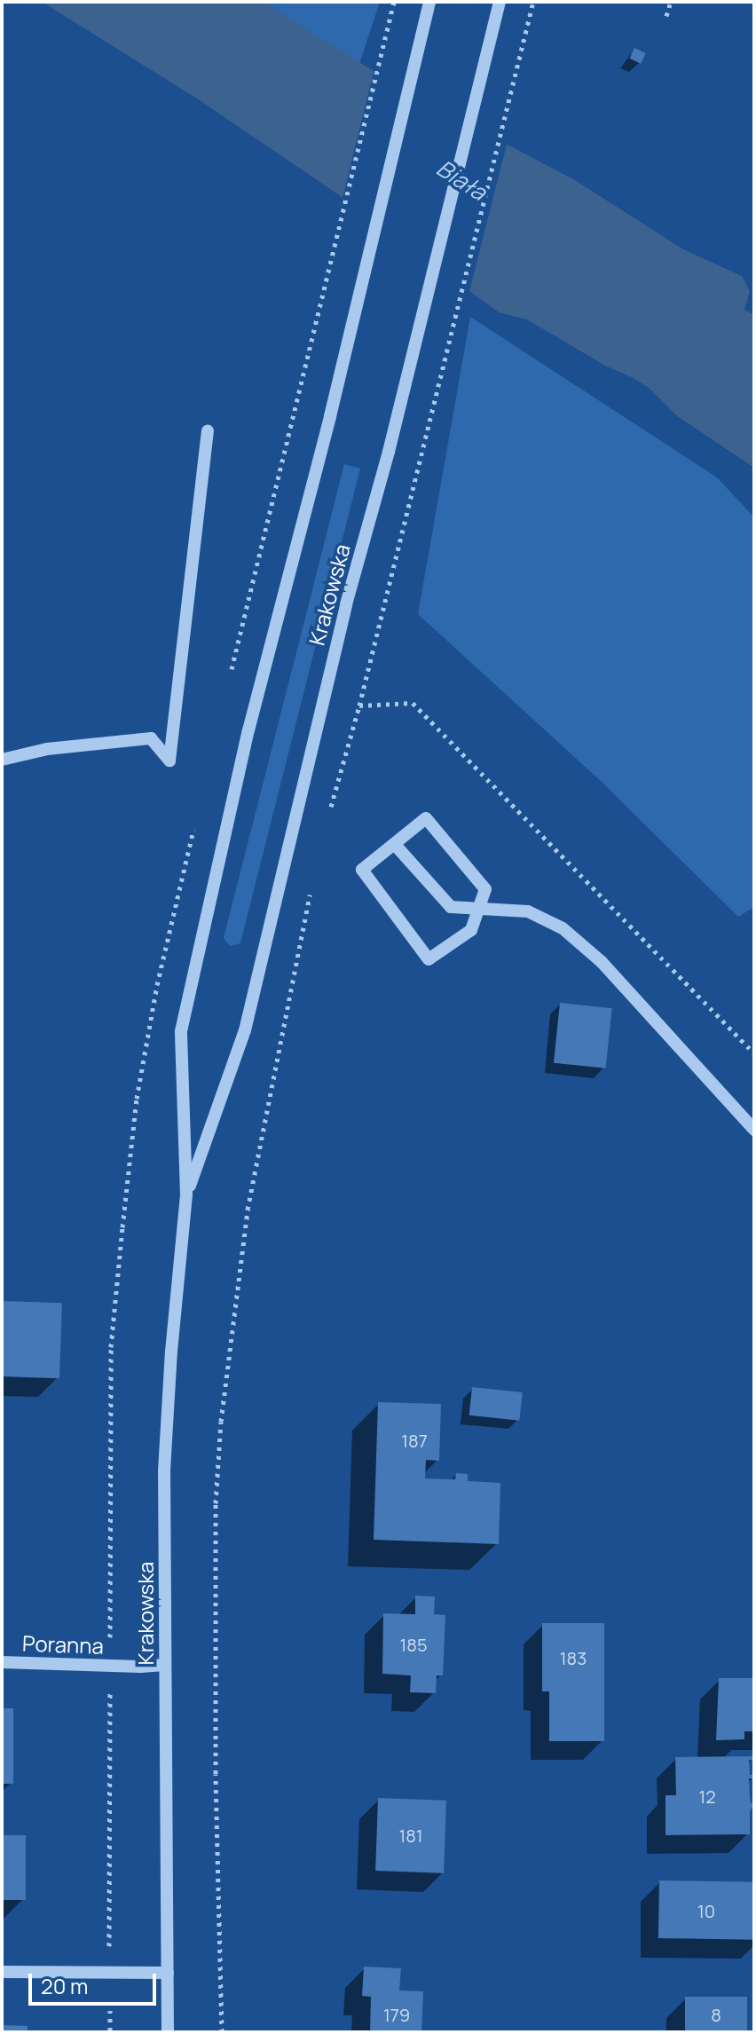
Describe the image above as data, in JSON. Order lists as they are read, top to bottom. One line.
{"streets":{"street":["Krakowska","Poranna"]},"crossings":[["Krakowska","Poranna"]],"water":["Biała"],"house_numbers":["187","185","183","12","181","10","179","8"],"scale_bar":"20 m"}
